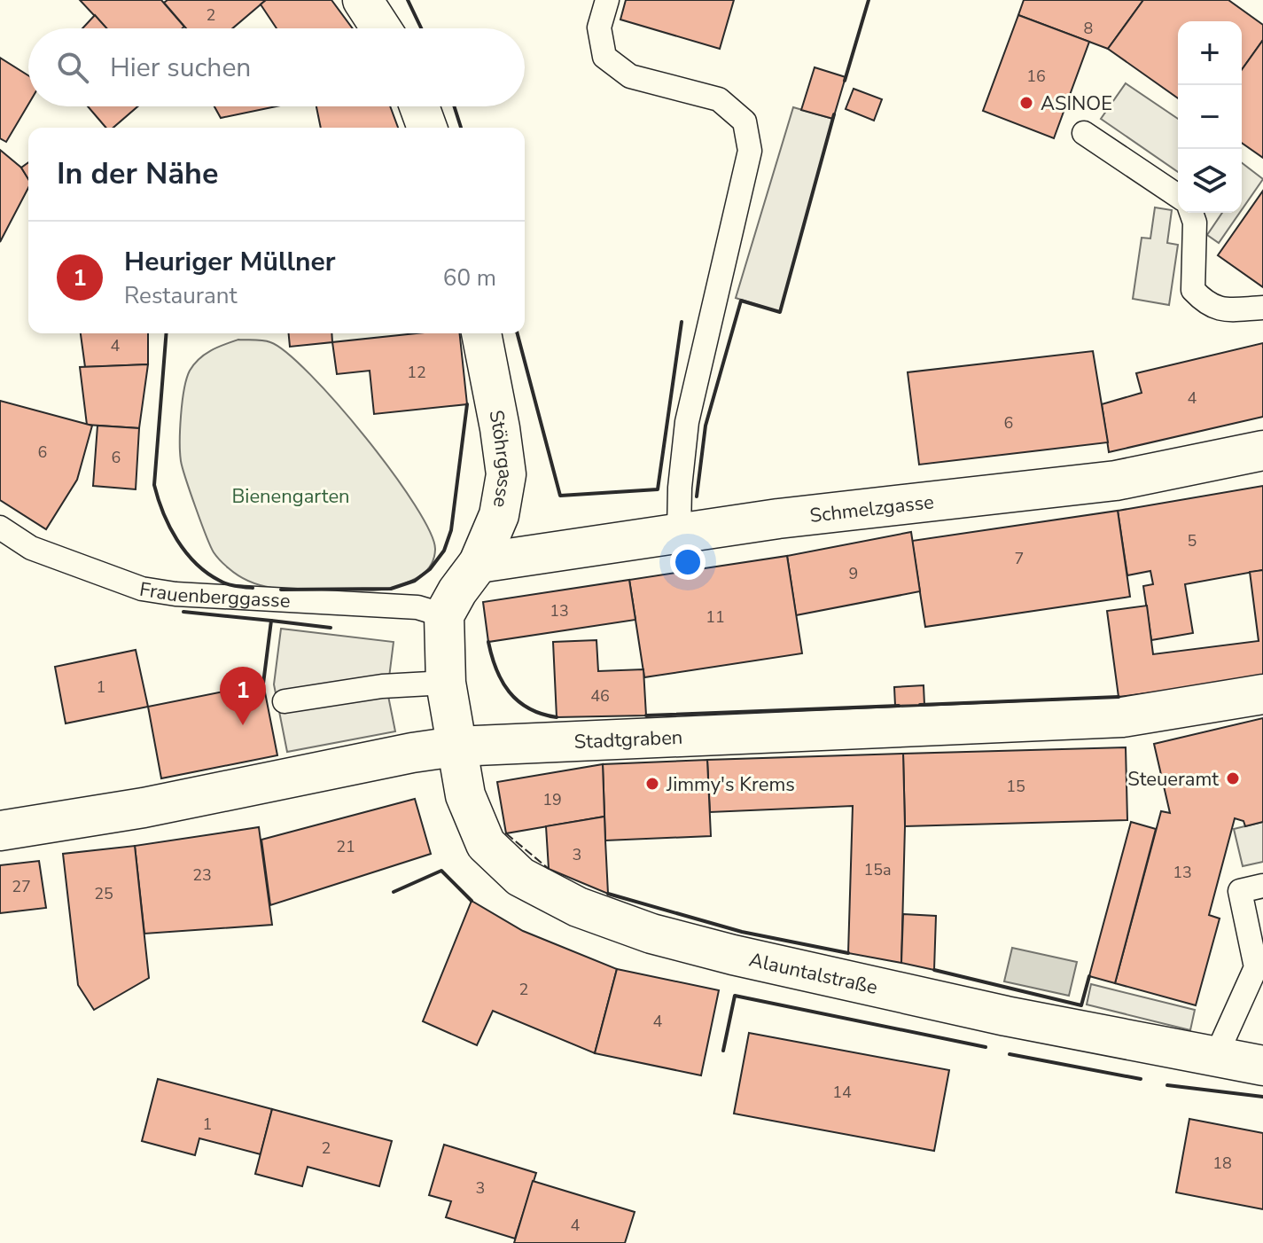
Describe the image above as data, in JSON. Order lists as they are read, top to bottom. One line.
{"streets":{"street":["Stöhrgasse","Schmelzgasse","Stadtgraben","Alauntalstraße"],"lane":["Frauenberggasse"]},"crossings":[["Stöhrgasse","Schmelzgasse"],["Stöhrgasse","Frauenberggasse"],["Stadtgraben","Alauntalstraße"]],"parks":["Bienengarten"],"places":["ASINOE","Steueramt","Jimmy's Krems"],"house_numbers":["2","8","16","4","12","4","6","6","6","5","7","9","13","11","1","46","15","19","21","3","15a","13","23","27","25","2","4","14","1","2","18","3","4"],"page":{"map_buttons":["+","−"],"search":"Hier suchen","heading":"In der Nähe","list":[{"mark":"1","name":"Heuriger Müllner","note":"Restaurant","value":"60 m"}],"pins":"1"}}
